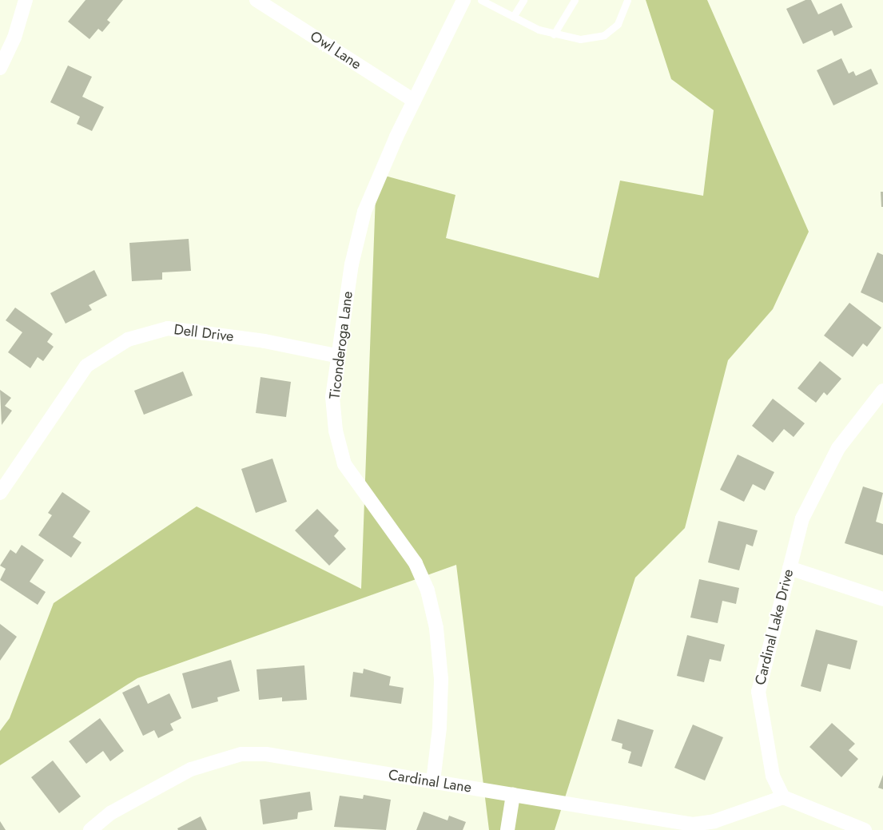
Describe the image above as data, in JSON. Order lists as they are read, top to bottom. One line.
{"streets":{"street":["Owl Lane","Dell Drive","Ticonderoga Lane","Cardinal Lake Drive","Cardinal Lane"]},"crossings":[["Owl Lane","Ticonderoga Lane"],["Dell Drive","Ticonderoga Lane"],["Ticonderoga Lane","Cardinal Lane"],["Cardinal Lake Drive","Cardinal Lane"]]}
